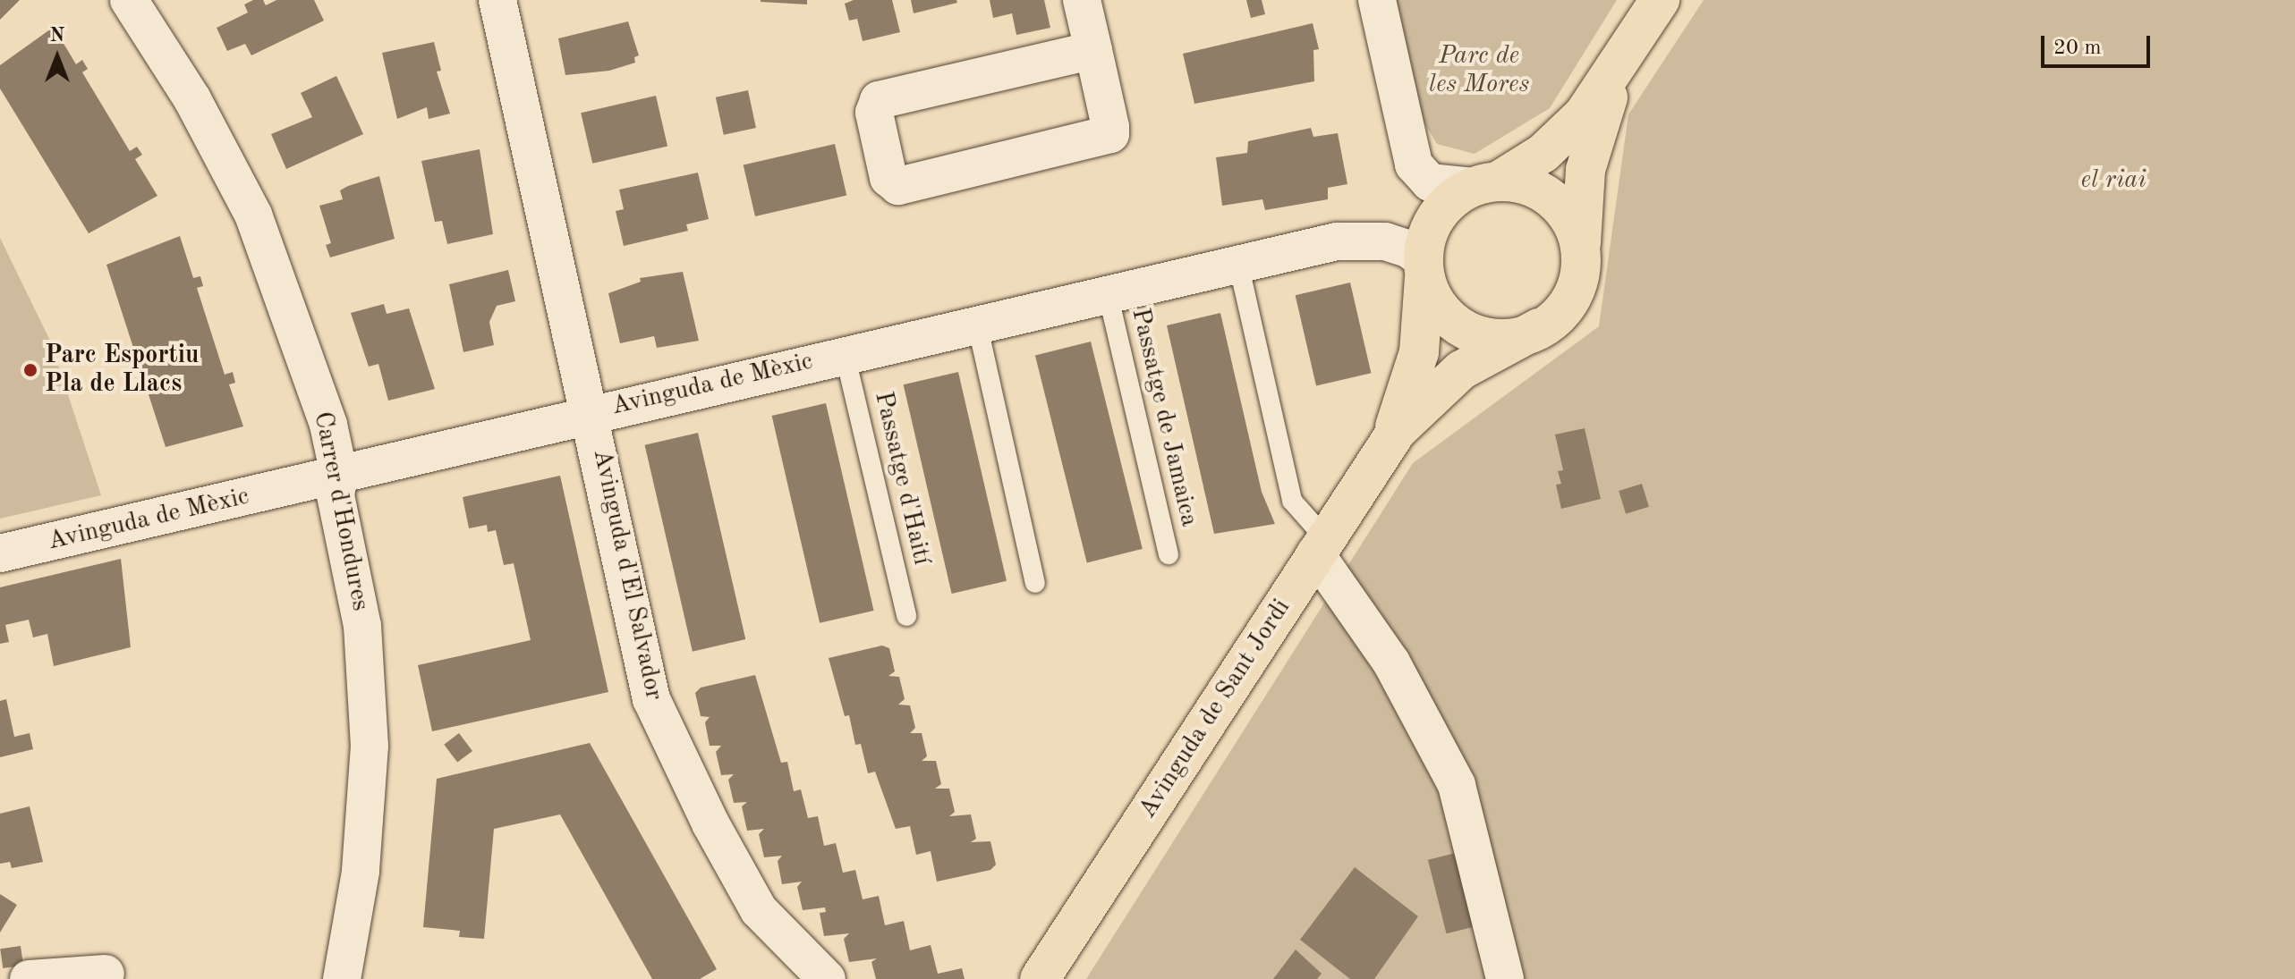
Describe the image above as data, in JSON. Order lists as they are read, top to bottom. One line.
{"streets":{"main road":["Avinguda de Sant Jordi"],"street":["Avinguda de Mèxic","Carrer d'Hondures","Avinguda d'El Salvador"],"lane":["Passatge de Jamaica","Passatge d'Haití"]},"crossings":[["Avinguda de Mèxic","Passatge de Jamaica"],["Avinguda de Mèxic","Passatge d'Haití"],["Avinguda de Mèxic","Carrer d'Hondures"],["Avinguda de Mèxic","Avinguda d'El Salvador"],["Avinguda de Mèxic","Avinguda de Sant Jordi"]],"parks":["Parc de les Mores","el riai"],"places":["Parc Esportiu Pla de Llacs"],"scale_bar":"20 m","north":"top"}
